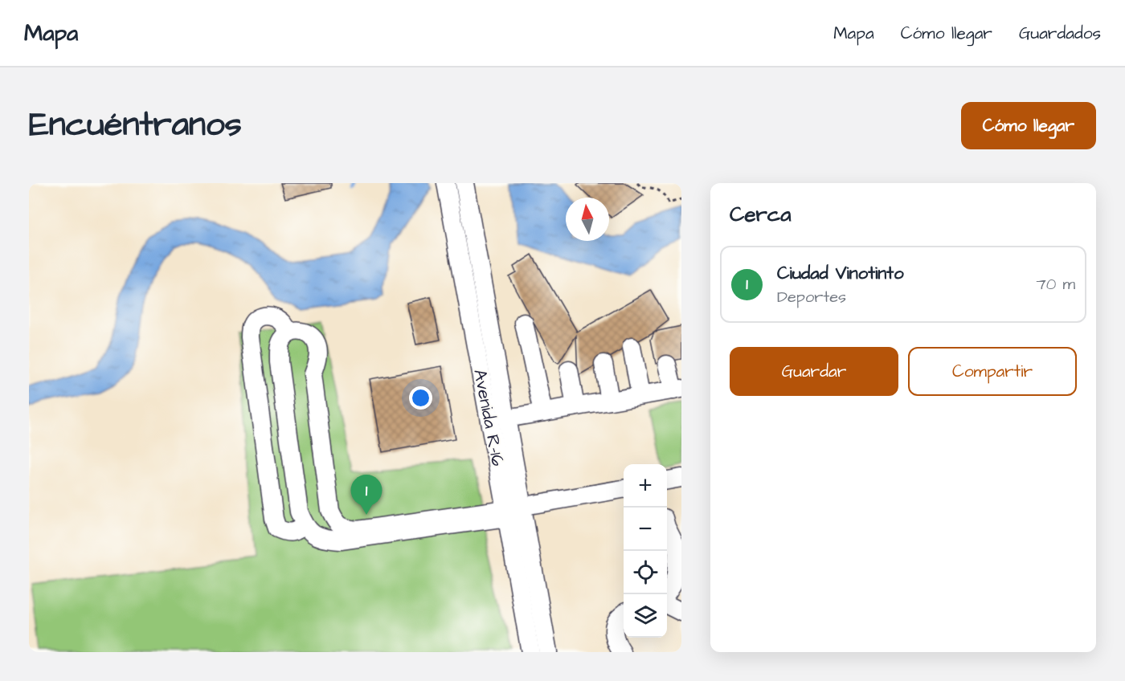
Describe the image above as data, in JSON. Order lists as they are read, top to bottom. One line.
{"streets":{"street":["Avenida R-16"]},"north":"top","page":{"header":"Mapa","nav":["Mapa","Cómo llegar","Guardados"],"title":"Encuéntranos","buttons":["Cómo llegar",["Guardar","Compartir"]],"heading":"Cerca","list":[{"mark":"1","name":"Ciudad Vinotinto","note":"Deportes","value":"70 m"}],"map_buttons":["+","−"],"pins":"1"}}
